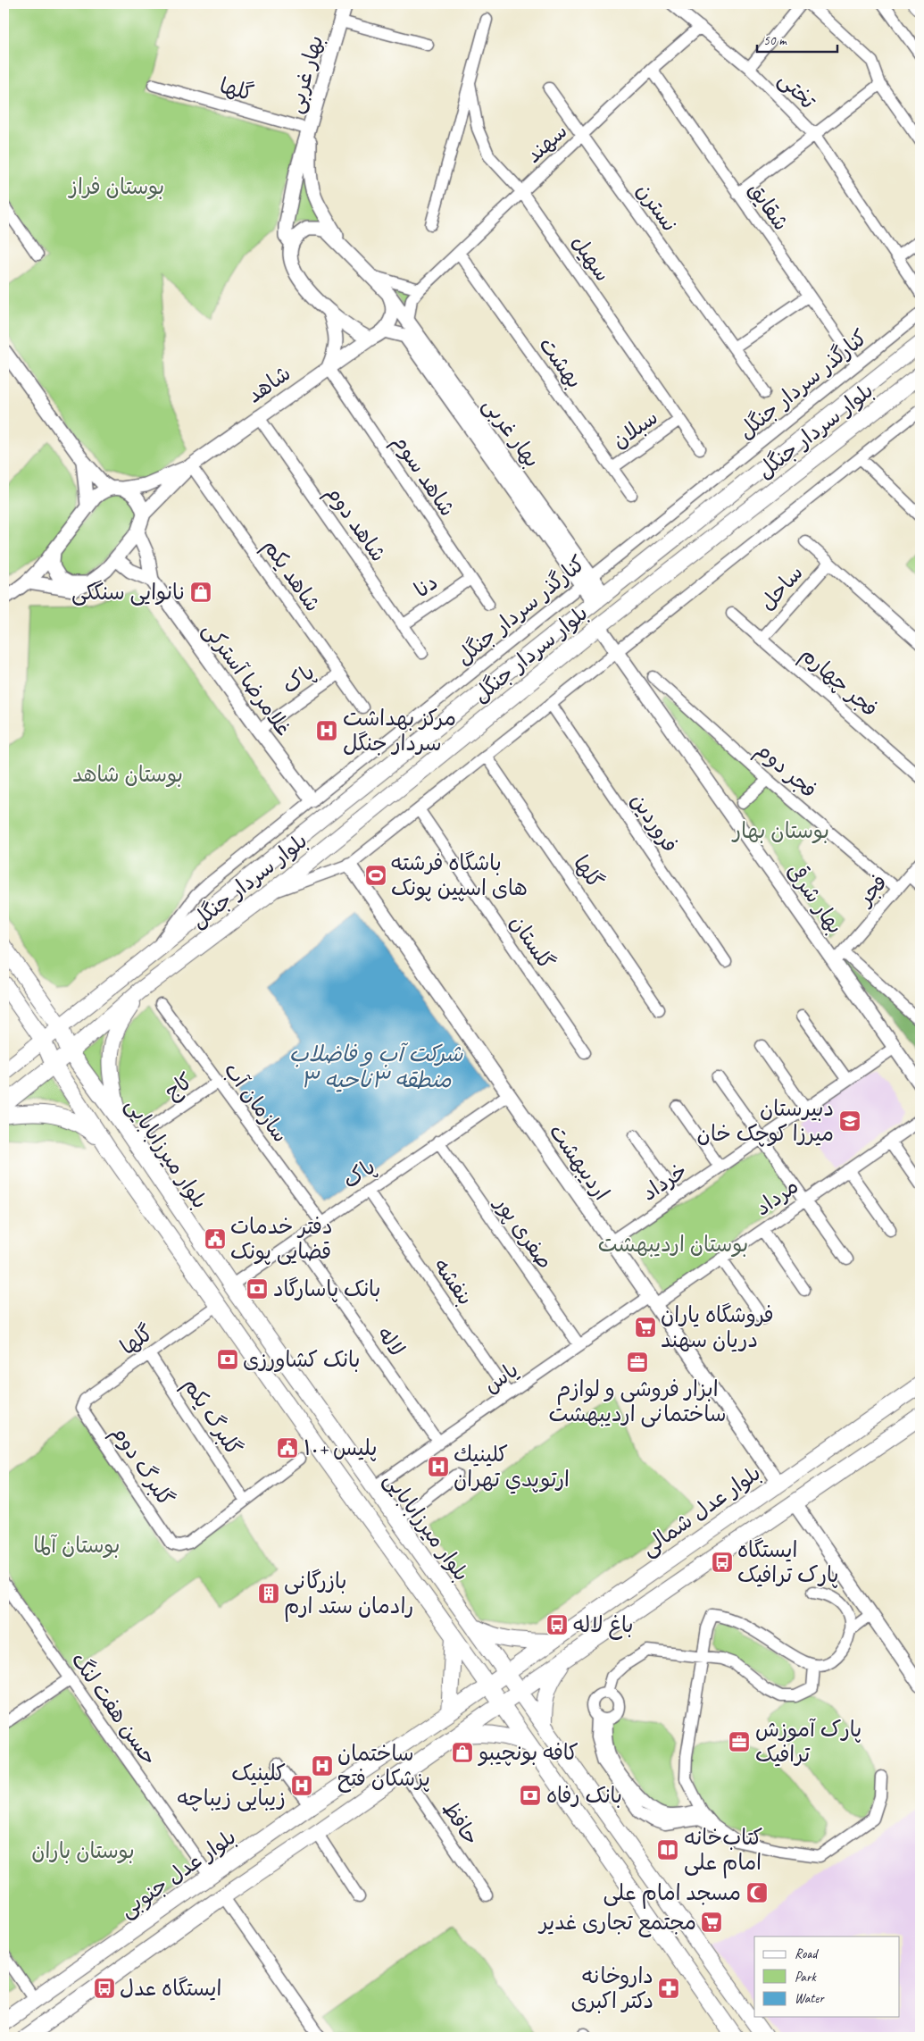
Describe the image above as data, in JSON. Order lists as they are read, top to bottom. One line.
{"streets":{"main road":["بلوار سردار جنگل","بلوار میرزابابایی","بلوار عدل شمالی","بلوار عدل جنوبی"],"street":["بهار غربی","گلها","تختی","سهند","شقایق","نسترن","سهیل","بهشت","شاهد","کنارگذر سردار جنگل","سبلان","شاهد سوم","شاهد دوم","شاهد یکم","دنا","ساحل","غلامرضا آسترکی","پاک","فجر چهارم","فجر دوم","فروردین","فجر","بهار شرقی","گلستان","کاج","سازمان آب","اردیبهشت","خرداد","مرداد","صفری پور","بنفشه","لاله","یاس","گلبرگ یکم","گلبرگ دوم","حسن هفت لنگ","حافظ"]},"crossings":[["بهار غربی","گلها"],["بهار غربی","شاهد"],["بهار غربی","کنارگذر سردار جنگل"],["بهار غربی","بلوار سردار جنگل"],["گلها","بلوار میرزابابایی"],["گلها","گلبرگ یکم"],["گلها","گلبرگ دوم"],["تختی","سهند"],["سهند","شقایق"],["سهند","نسترن"],["سهند","سهیل"],["سهند","بهشت"],["شقایق","کنارگذر سردار جنگل"],["سهیل","سبلان"],["بهشت","سبلان"],["شاهد","شاهد سوم"],["شاهد","شاهد دوم"],["شاهد","شاهد یکم"],["کنارگذر سردار جنگل","بلوار سردار جنگل"],["کنارگذر سردار جنگل","غلامرضا آسترکی"],["بلوار سردار جنگل","بهار شرقی"],["بلوار سردار جنگل","بلوار میرزابابایی"],["شاهد سوم","دنا"],["شاهد دوم","دنا"],["شاهد یکم","پاک"],["ساحل","فجر چهارم"],["غلامرضا آسترکی","پاک"],["پاک","سازمان آب"],["پاک","بلوار میرزابابایی"],["پاک","اردیبهشت"],["پاک","صفری پور"],["پاک","بنفشه"],["پاک","لاله"],["فجر دوم","فجر"],["فجر","بهار شرقی"],["بهار شرقی","خرداد"],["کاج","سازمان آب"],["بلوار میرزابابایی","یاس"],["بلوار میرزابابایی","بلوار عدل شمالی"],["بلوار میرزابابایی","بلوار عدل جنوبی"],["اردیبهشت","خرداد"],["اردیبهشت","مرداد"],["اردیبهشت","یاس"],["اردیبهشت","بلوار عدل شمالی"],["مرداد","یاس"],["صفری پور","یاس"],["بنفشه","یاس"],["لاله","یاس"],["گلبرگ یکم","گلبرگ دوم"],["بلوار عدل شمالی","بلوار عدل جنوبی"],["حسن هفت لنگ","بلوار عدل جنوبی"]],"water":["شرکت آب و فاضلاب منطقه ۳ناحیه ۳"],"parks":["بوستان فراز","بوستان شاهد","بوستان بهار","بوستان اردیبهشت","بوستان آلما","بوستان باران"],"places":{"shop":["نانوایی سنگکی","کافه بونچیبو"],"hospital":["مرکز بهداشت سردار جنگل","كلينيك ارتوپدي تهران","ساختمان پزشکان فتح","کلینیک زیبایی زیباچه"],"sports":["باشگاه فرشته های اسپین پونک"],"school or university":["دبیرستان میرزا کوچک خان"],"public building":["دفتر خدمات قضایی پونک","پلیس +۱۰"],"bank":["بانک پاسارگاد","بانک کشاورزی","بانک رفاه"],"supermarket":["فروشگاه یاران دریان سهند","مجتمع تجاری غدیر"],"office":["ابزار فروشی و لوازم ساختمانی اردیبهشت","پارک آموزش ترافیک"],"bus stop":["ایستگاه پارک ترافیک","باغ لاله","ایستگاه عدل"],"building":["بازرگانی رادمان ستد ارم"],"library":["کتاب‌خانه امام علی"],"mosque":["مسجد امام علی"],"pharmacy":["داروخانه دکتر اکبری"]},"legend":["Road","Park","Water"],"scale_bar":"50 m"}
